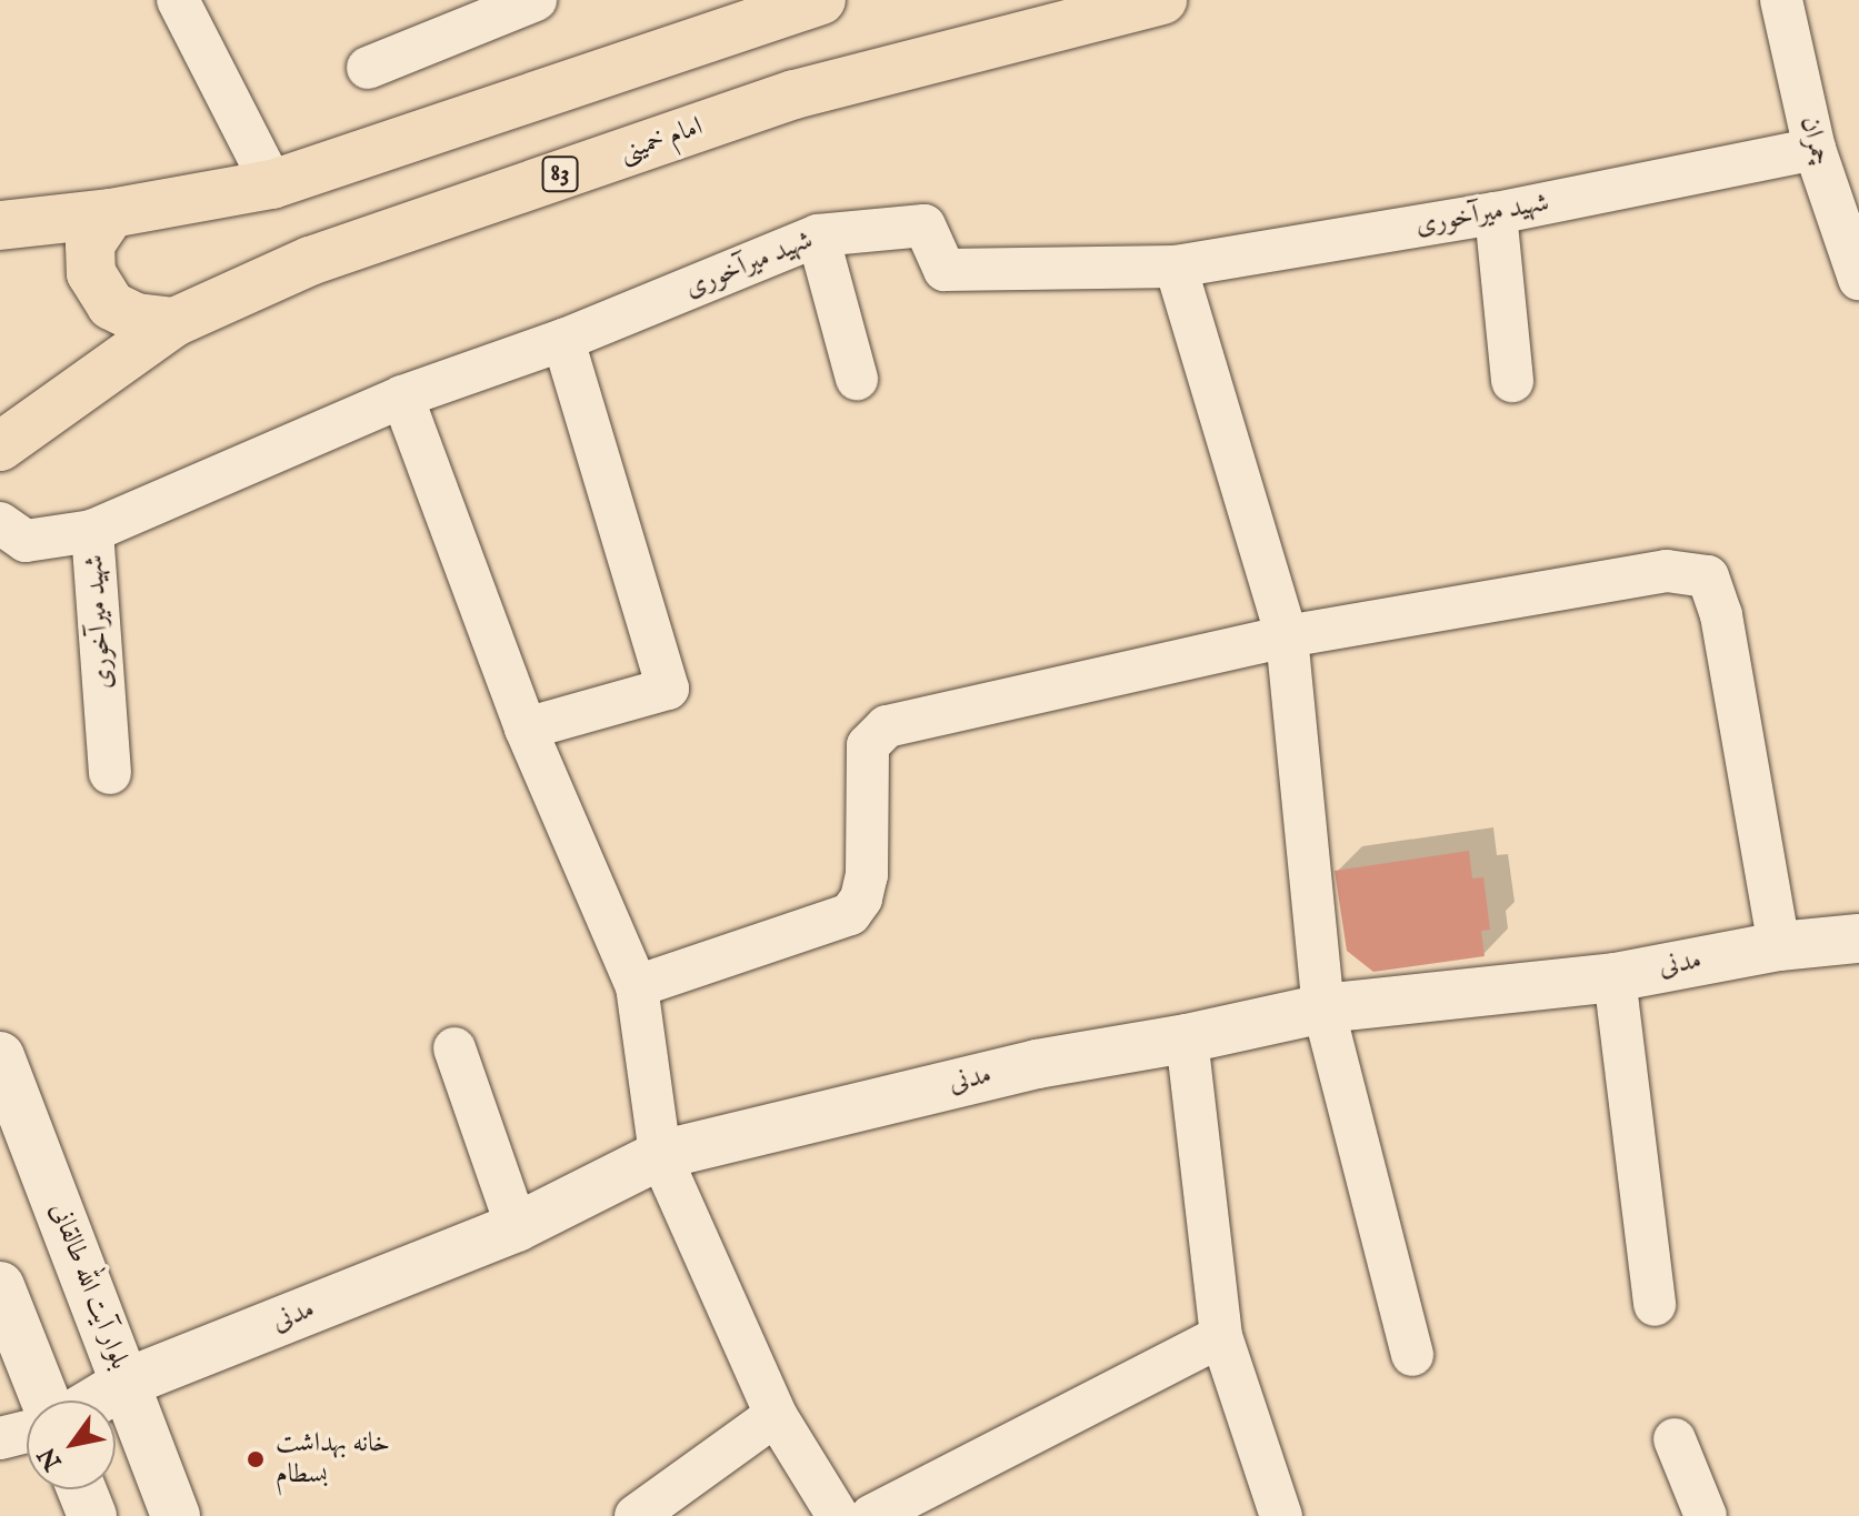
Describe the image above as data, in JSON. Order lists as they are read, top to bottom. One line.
{"streets":{"highway":["امام خمینی","83"],"street":["چمران","شهید میرآخوری","مدنی","بلوار آیت الله طالقانی"]},"crossings":[["چمران","شهید میرآخوری"],["مدنی","بلوار آیت الله طالقانی"]],"places":["خانه بهداشت بسطام"],"north":"bottom left"}
